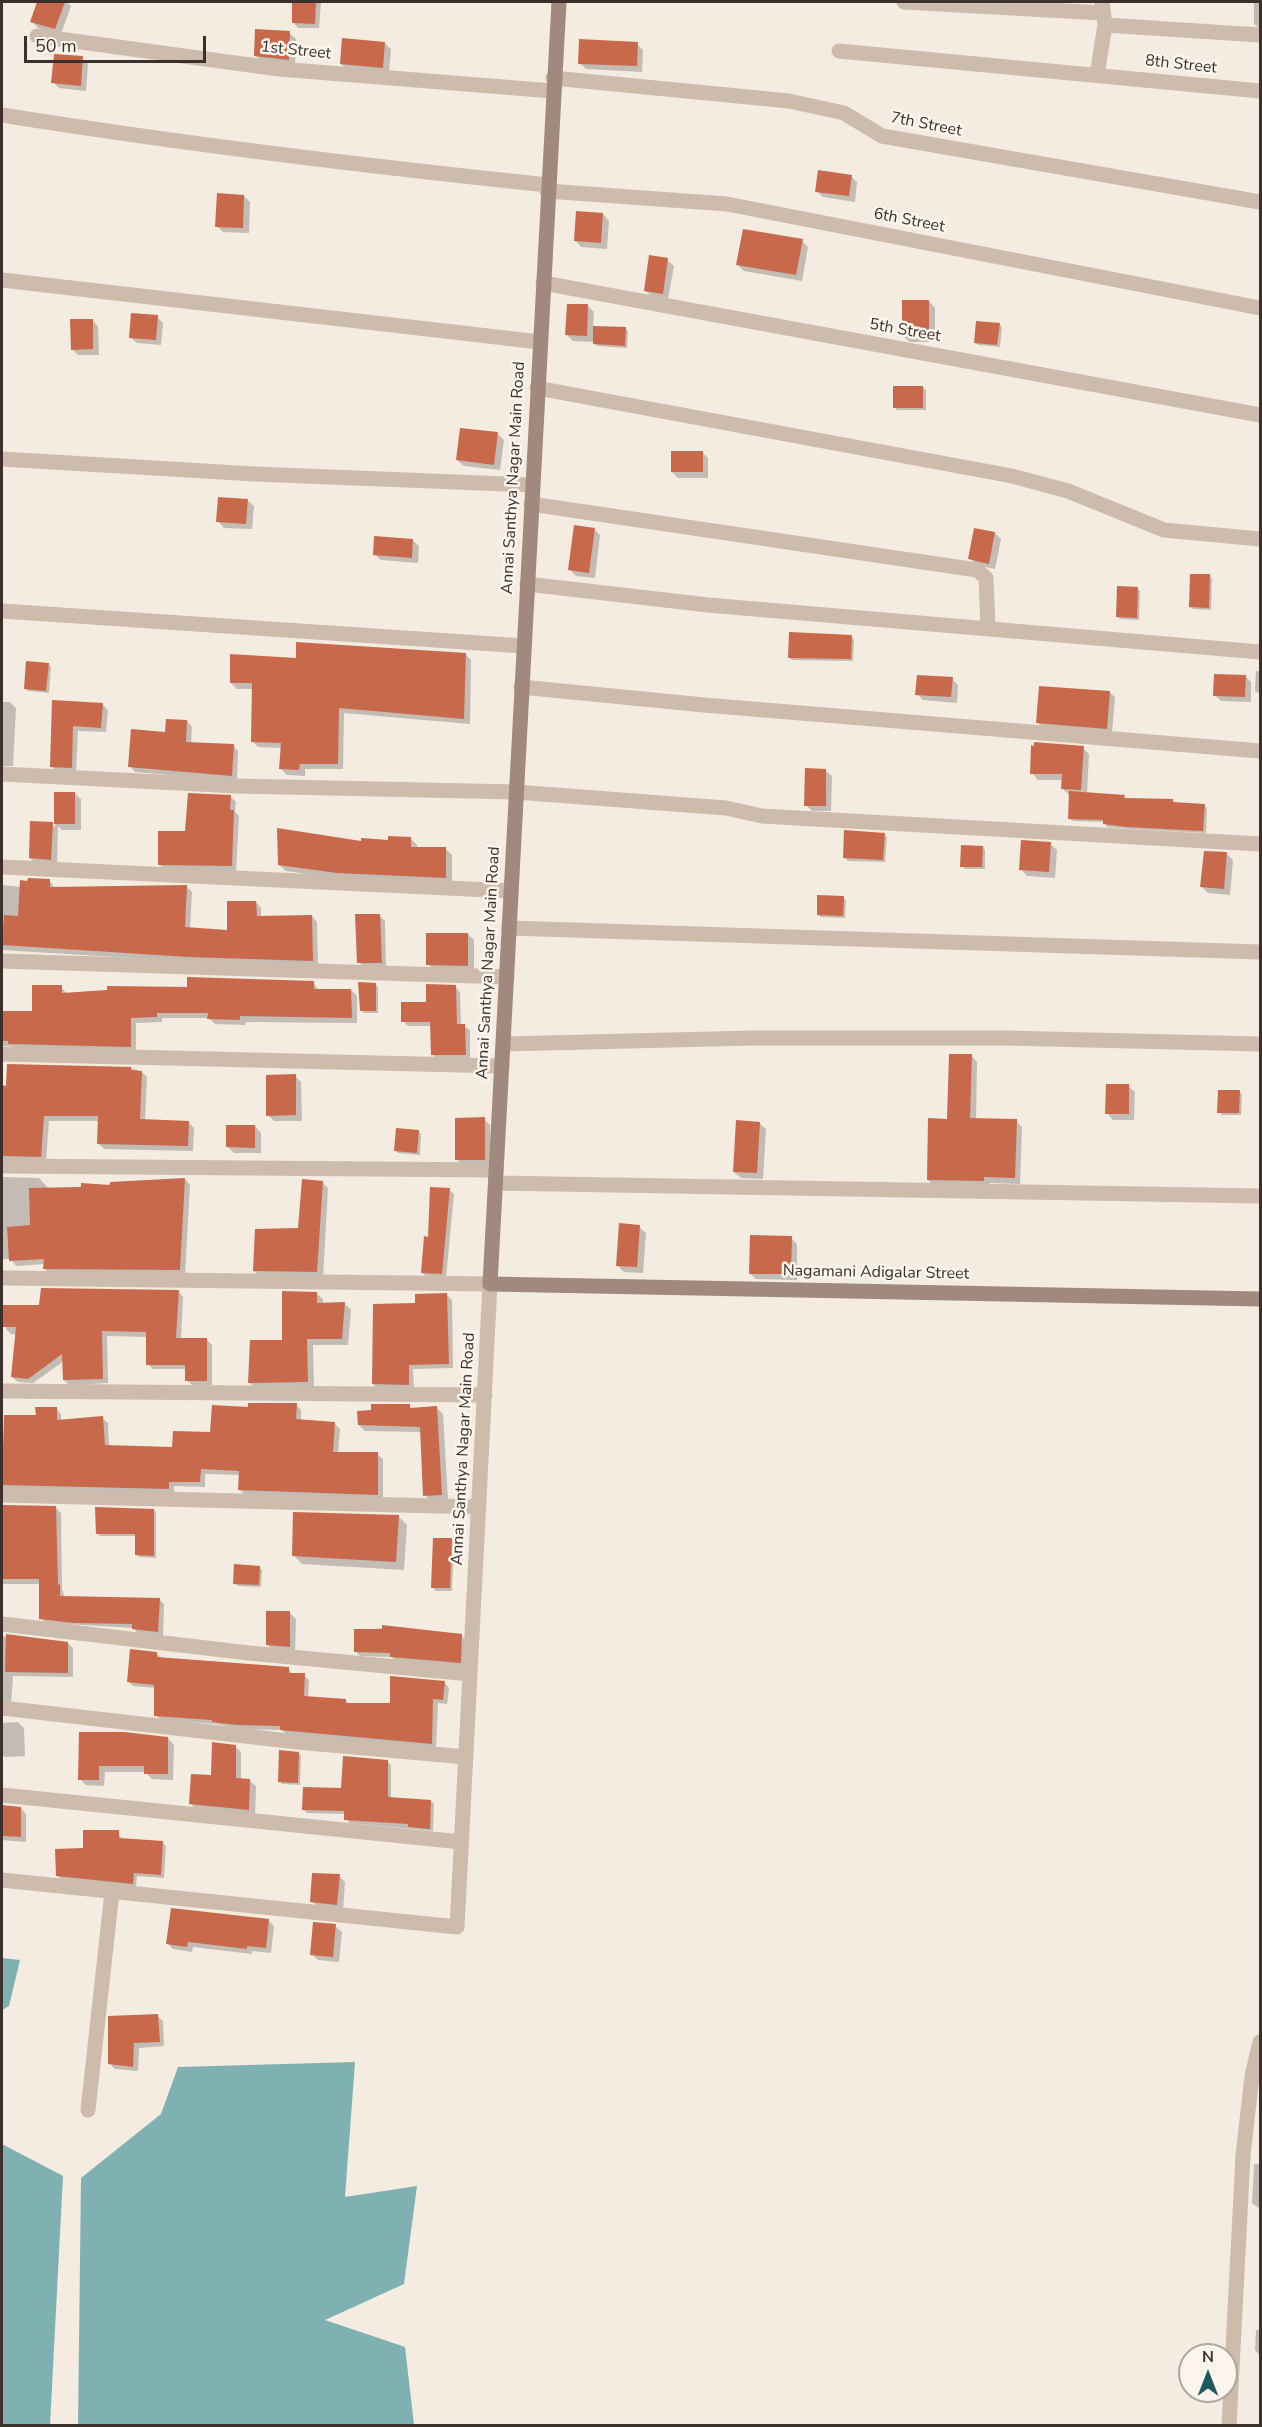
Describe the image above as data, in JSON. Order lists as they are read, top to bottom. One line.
{"streets":{"street":["1st Street","8th Street","7th Street","6th Street","5th Street","Annai Santhya Nagar Main Road","Nagamani Adigalar Street"]},"crossings":[["1st Street","7th Street"],["1st Street","Annai Santhya Nagar Main Road"],["7th Street","Annai Santhya Nagar Main Road"],["6th Street","Annai Santhya Nagar Main Road"],["5th Street","Annai Santhya Nagar Main Road"],["Annai Santhya Nagar Main Road","Nagamani Adigalar Street"]],"scale_bar":"50 m","north":"top"}
